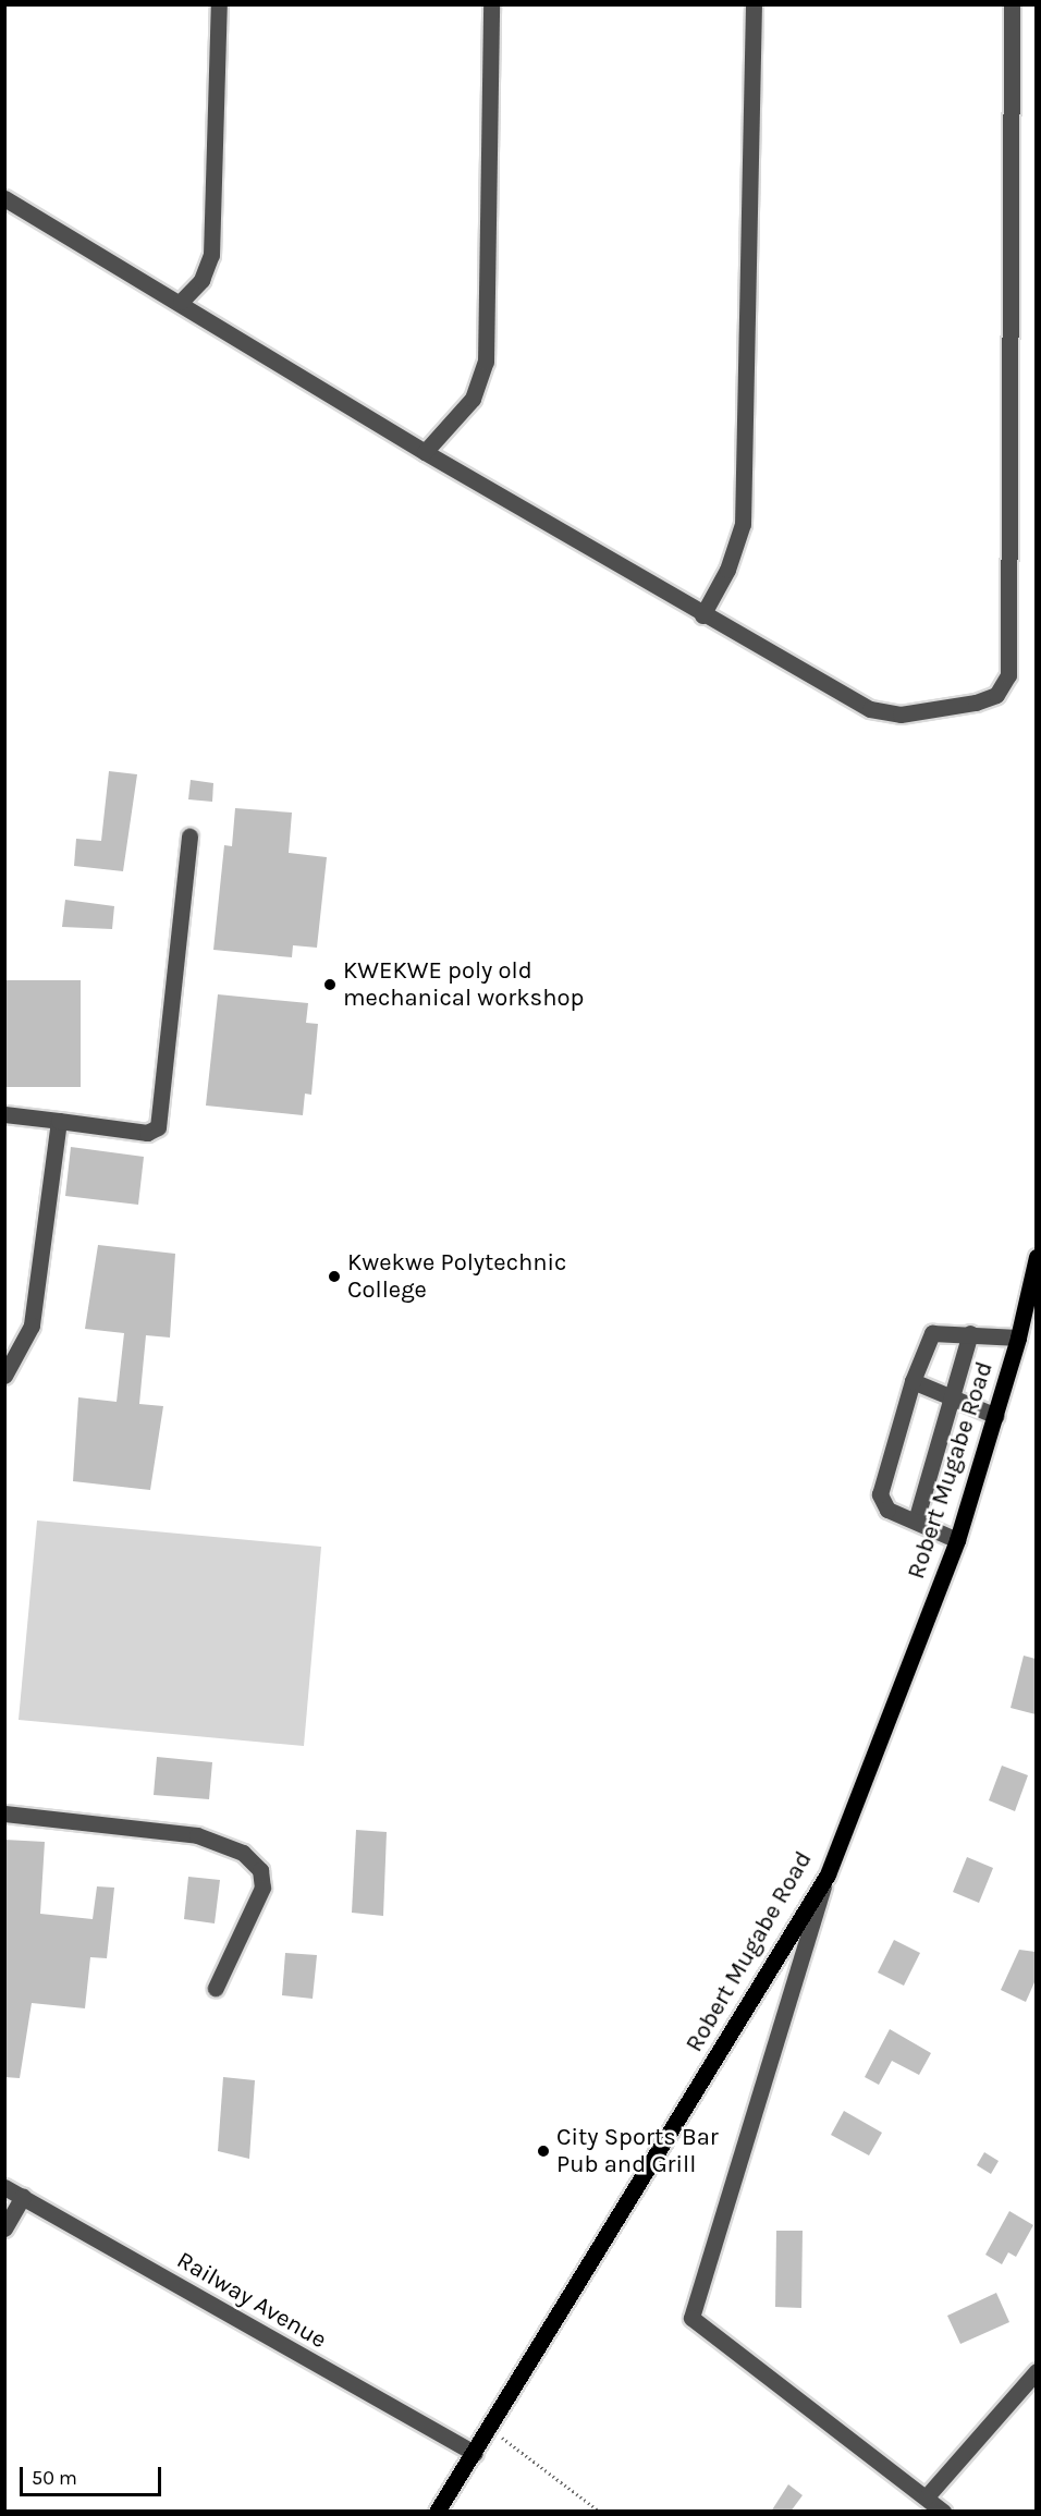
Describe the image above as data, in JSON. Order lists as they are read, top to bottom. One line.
{"streets":{"main road":["Robert Mugabe Road"],"street":["Railway Avenue"]},"crossings":[["Robert Mugabe Road","Railway Avenue"]],"places":["KWEKWE poly old mechanical workshop","Kwekwe Polytechnic College","City Sports Bar Pub and Grill"],"scale_bar":"50 m"}
